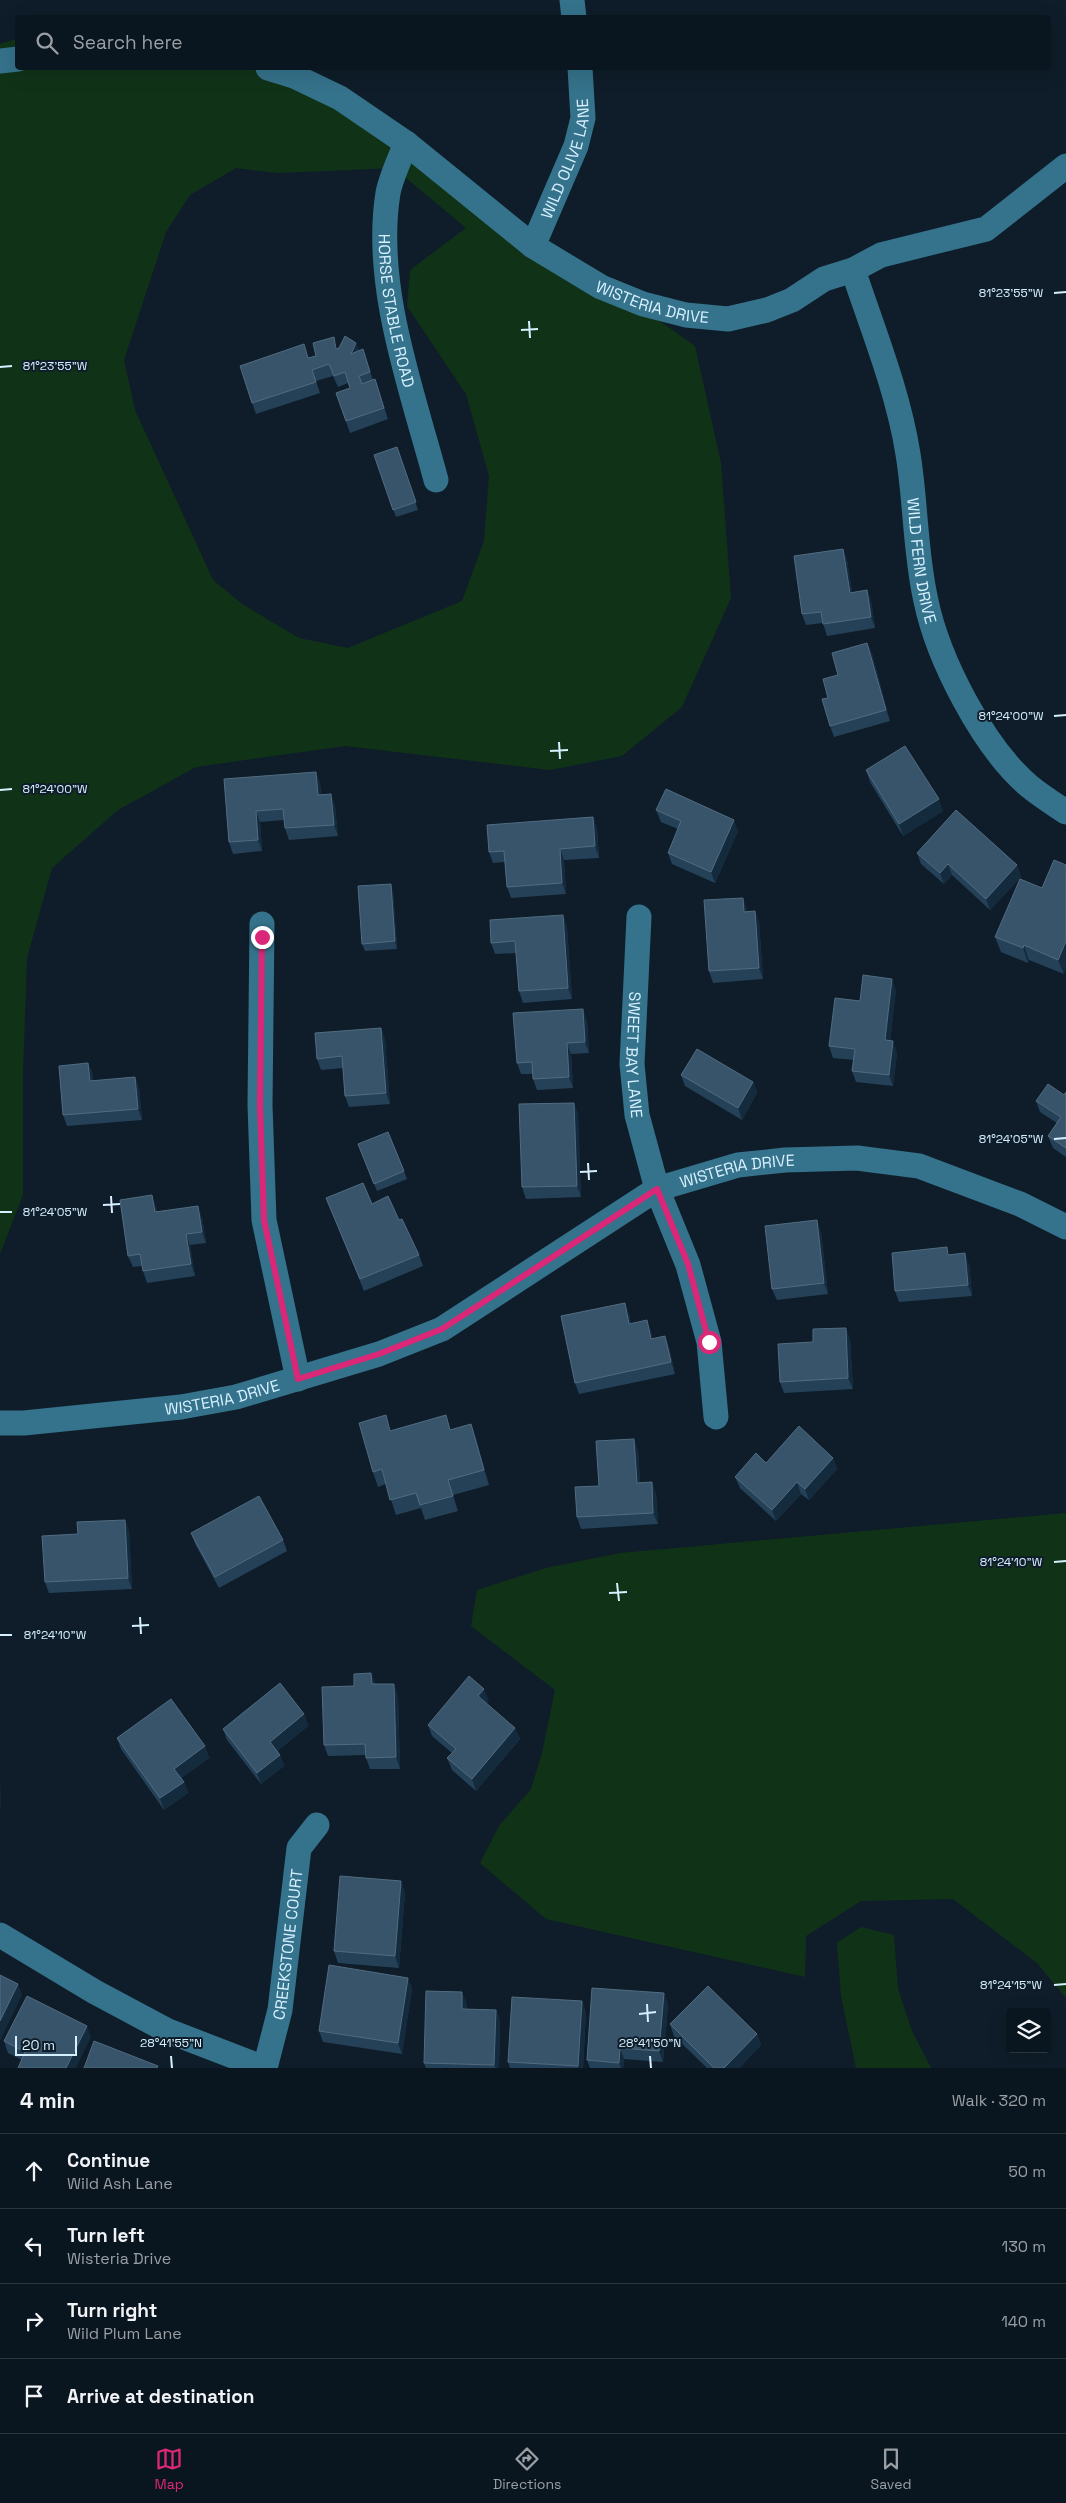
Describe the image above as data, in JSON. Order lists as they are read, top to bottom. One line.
{"streets":{"street":["WILD OLIVE LANE","WISTERIA DRIVE","HORSE STABLE ROAD","WILD FERN DRIVE","SWEET BAY LANE","CREEKSTONE COURT"]},"crossings":[["WILD OLIVE LANE","WISTERIA DRIVE"],["WISTERIA DRIVE","HORSE STABLE ROAD"],["WISTERIA DRIVE","WILD FERN DRIVE"],["WISTERIA DRIVE","SWEET BAY LANE"]],"scale_bar":"20 m","page":{"search":"Search here","scale":"20 m","heading":["4 min","Walk · 320 m"],"list":[["Continue","Wild Ash Lane","50 m"],["Turn left","Wisteria Drive","130 m"],["Turn right","Wild Plum Lane","140 m"],"Arrive at destination"],"nav":["Map","Directions","Saved"]},"coordinates":["81°23'55\"W","81°24'00\"W","81°24'05\"W","81°24'10\"W","81°24'15\"W","28°41'55\"N","28°41'50\"N"]}
